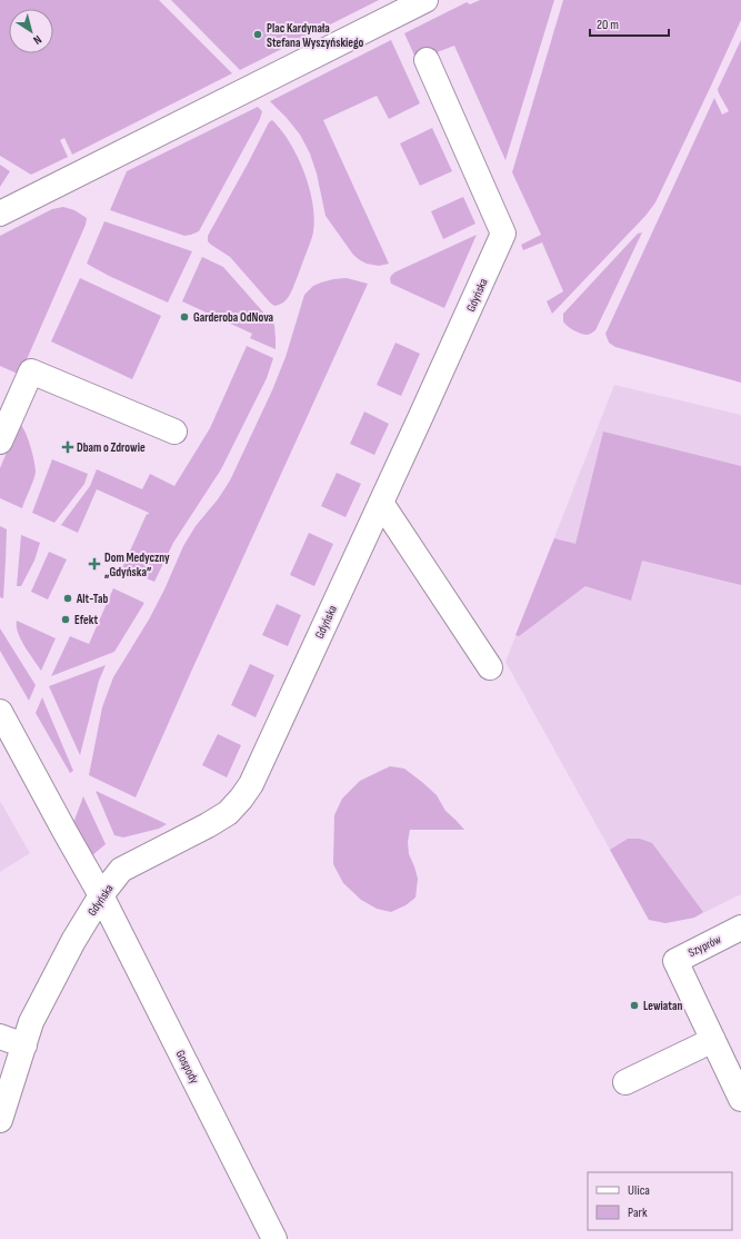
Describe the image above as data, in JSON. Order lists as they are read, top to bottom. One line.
{"streets":{"street":["Gdyńska","Szyprów","Gospody"]},"crossings":[["Gdyńska","Gospody"]],"places":{"other":["Plac Kardynała Stefana Wyszyńskiego","Garderoba OdNova","Alt-Tab","Efekt","Lewiatan"],"health":["Dbam o Zdrowie","Dom Medyczny „Gdyńska”"]},"legend":["Ulica","Park"],"scale_bar":"20 m","north":"bottom right"}
